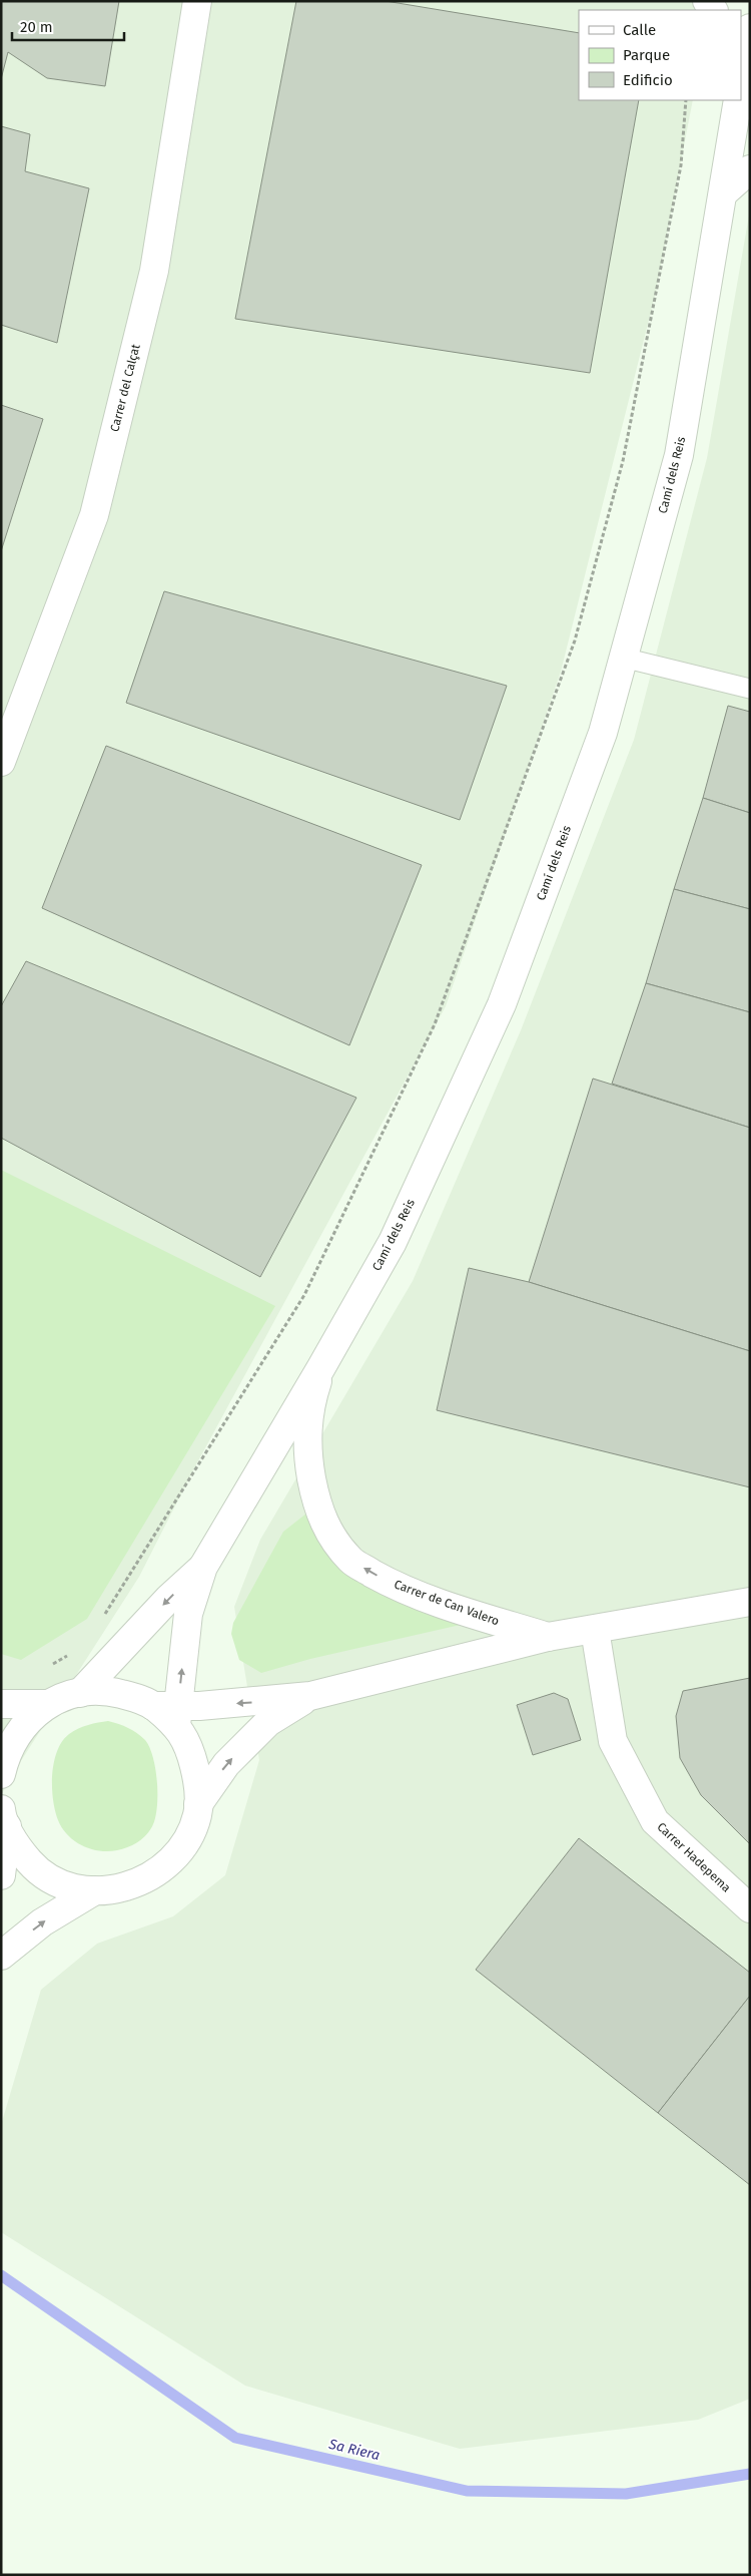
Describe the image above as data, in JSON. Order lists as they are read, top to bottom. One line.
{"streets":{"street":["Carrer del Calçat","Camí dels Reis","Carrer de Can Valero","Carrer Hadepema"]},"crossings":[["Camí dels Reis","Carrer de Can Valero"],["Carrer de Can Valero","Carrer Hadepema"]],"one_way":["Carrer de Can Valero"],"water":["Sa Riera"],"legend":["Calle","Parque","Edificio"],"scale_bar":"20 m"}
